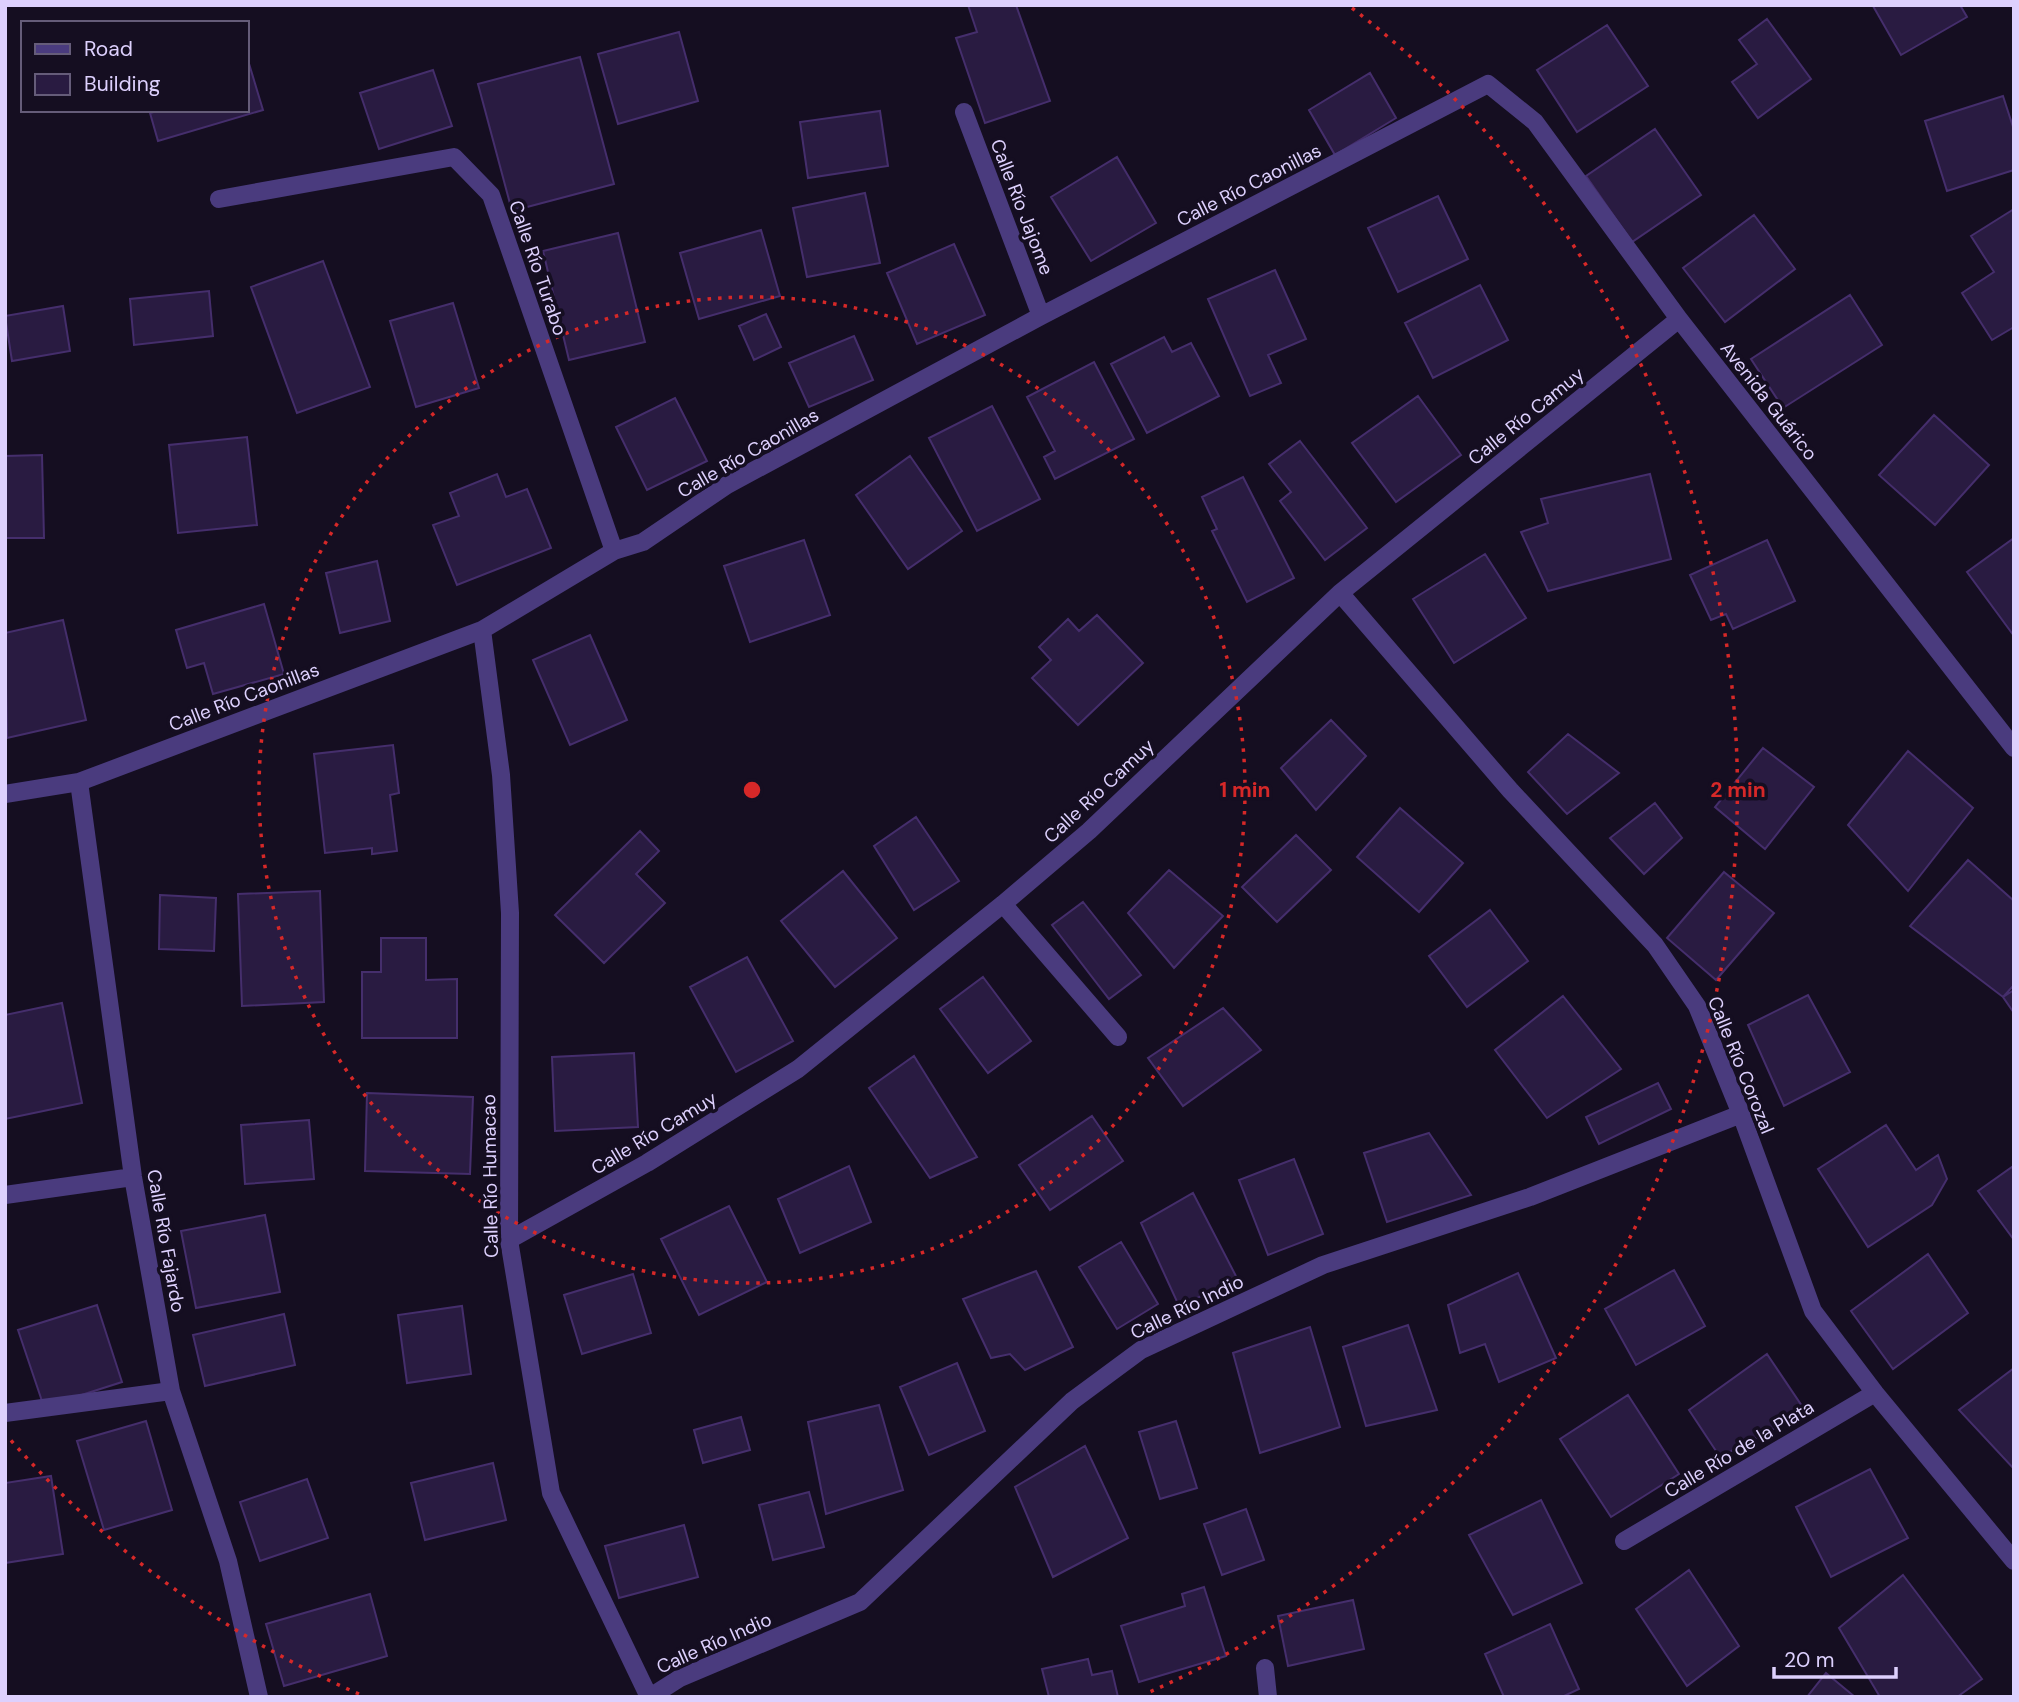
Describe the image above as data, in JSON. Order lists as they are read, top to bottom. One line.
{"streets":{"street":["Calle Río Caonillas","Calle Río Jajome","Calle Río Turabo","Avenida Guárico","Calle Río Camuy","Calle Río Corozal","Calle Río Humacao","Calle Río Fajardo","Calle Río Indio","Calle Río de la Plata"]},"crossings":[["Calle Río Caonillas","Calle Río Jajome"],["Calle Río Caonillas","Calle Río Turabo"],["Calle Río Caonillas","Avenida Guárico"],["Calle Río Caonillas","Calle Río Humacao"],["Calle Río Caonillas","Calle Río Fajardo"],["Avenida Guárico","Calle Río Camuy"],["Calle Río Camuy","Calle Río Corozal"],["Calle Río Camuy","Calle Río Humacao"],["Calle Río Corozal","Calle Río Indio"],["Calle Río Corozal","Calle Río de la Plata"],["Calle Río Humacao","Calle Río Indio"]],"legend":["Road","Building"],"scale_bar":"20 m","rings":["1 min","2 min"]}
